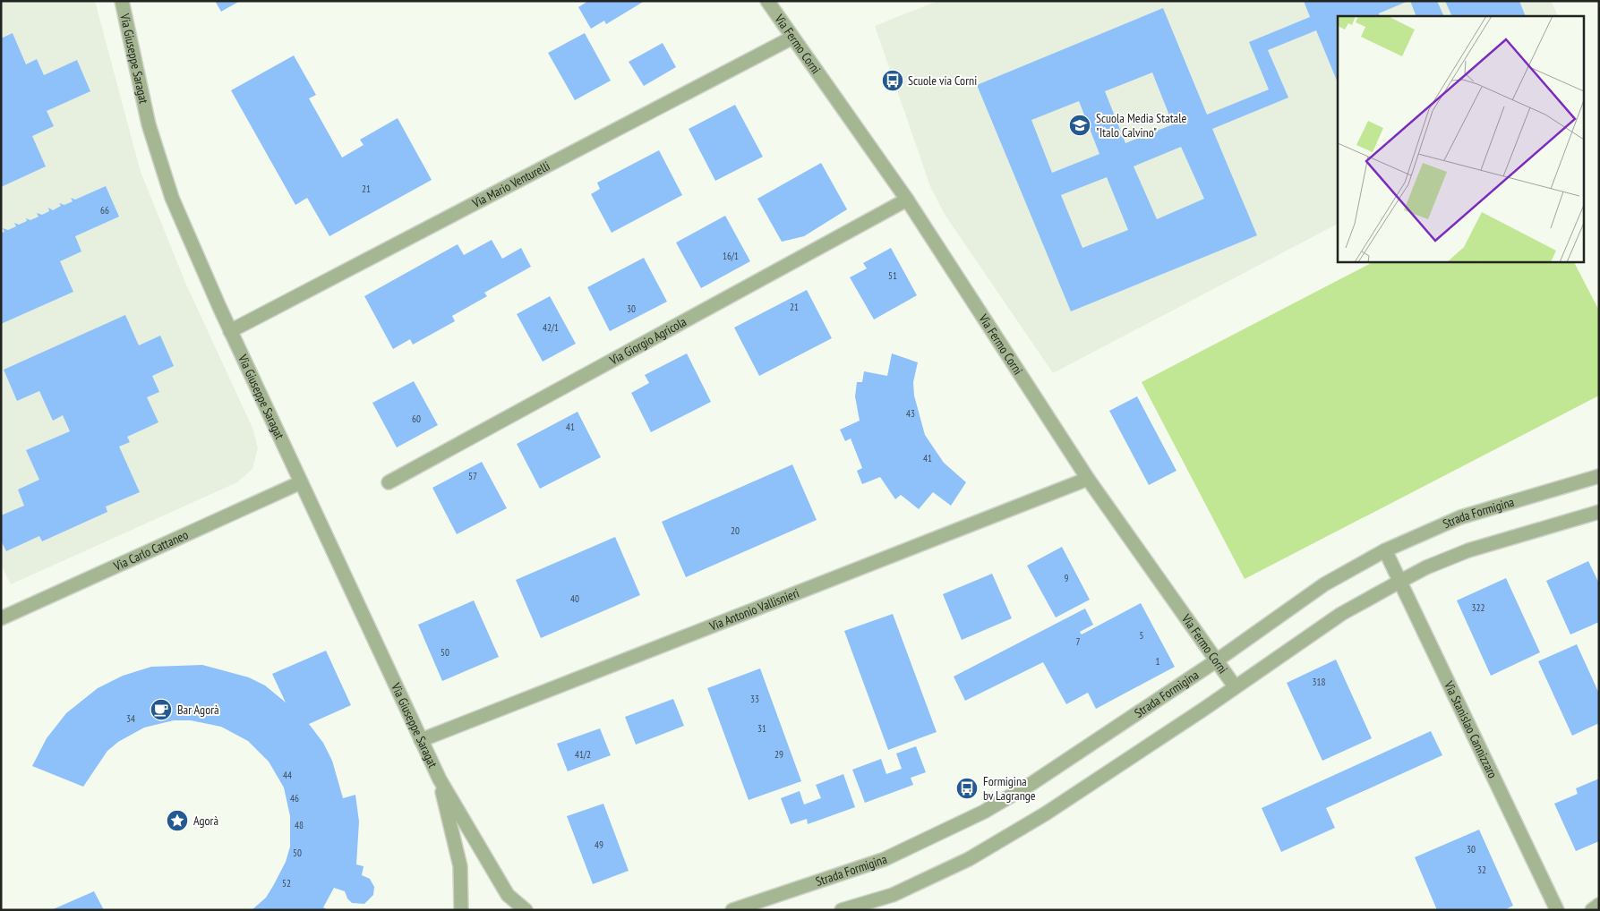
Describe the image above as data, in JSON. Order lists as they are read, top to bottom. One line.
{"streets":{"street":["Via Fermo Corni","Via Giuseppe Saragat","Via Mario Venturelli","Via Giorgio Agricola","Strada Formigina","Via Carlo Cattaneo","Via Antonio Vallisnieri","Via Stanislao Cannizzaro"]},"crossings":[["Via Fermo Corni","Via Mario Venturelli"],["Via Fermo Corni","Via Giorgio Agricola"],["Via Fermo Corni","Strada Formigina"],["Via Fermo Corni","Via Antonio Vallisnieri"],["Via Giuseppe Saragat","Via Mario Venturelli"],["Via Giuseppe Saragat","Via Carlo Cattaneo"],["Via Giuseppe Saragat","Via Antonio Vallisnieri"],["Strada Formigina","Via Stanislao Cannizzaro"]],"places":{"bus stop":["Scuole via Corni","Formigina bv Lagrange"],"school or university":["Scuola Media Statale \"Italo Calvino\""],"cafe":["Bar Agorà"],"place":["Agorà"]},"house_numbers":["21","66","16/1","51","21","30","42/1","43","60","41","41","57","20","9","40","322","5","7","50","1","318","33","34","31","41/2","29","44","46","48","49","30","50","32","52"]}
